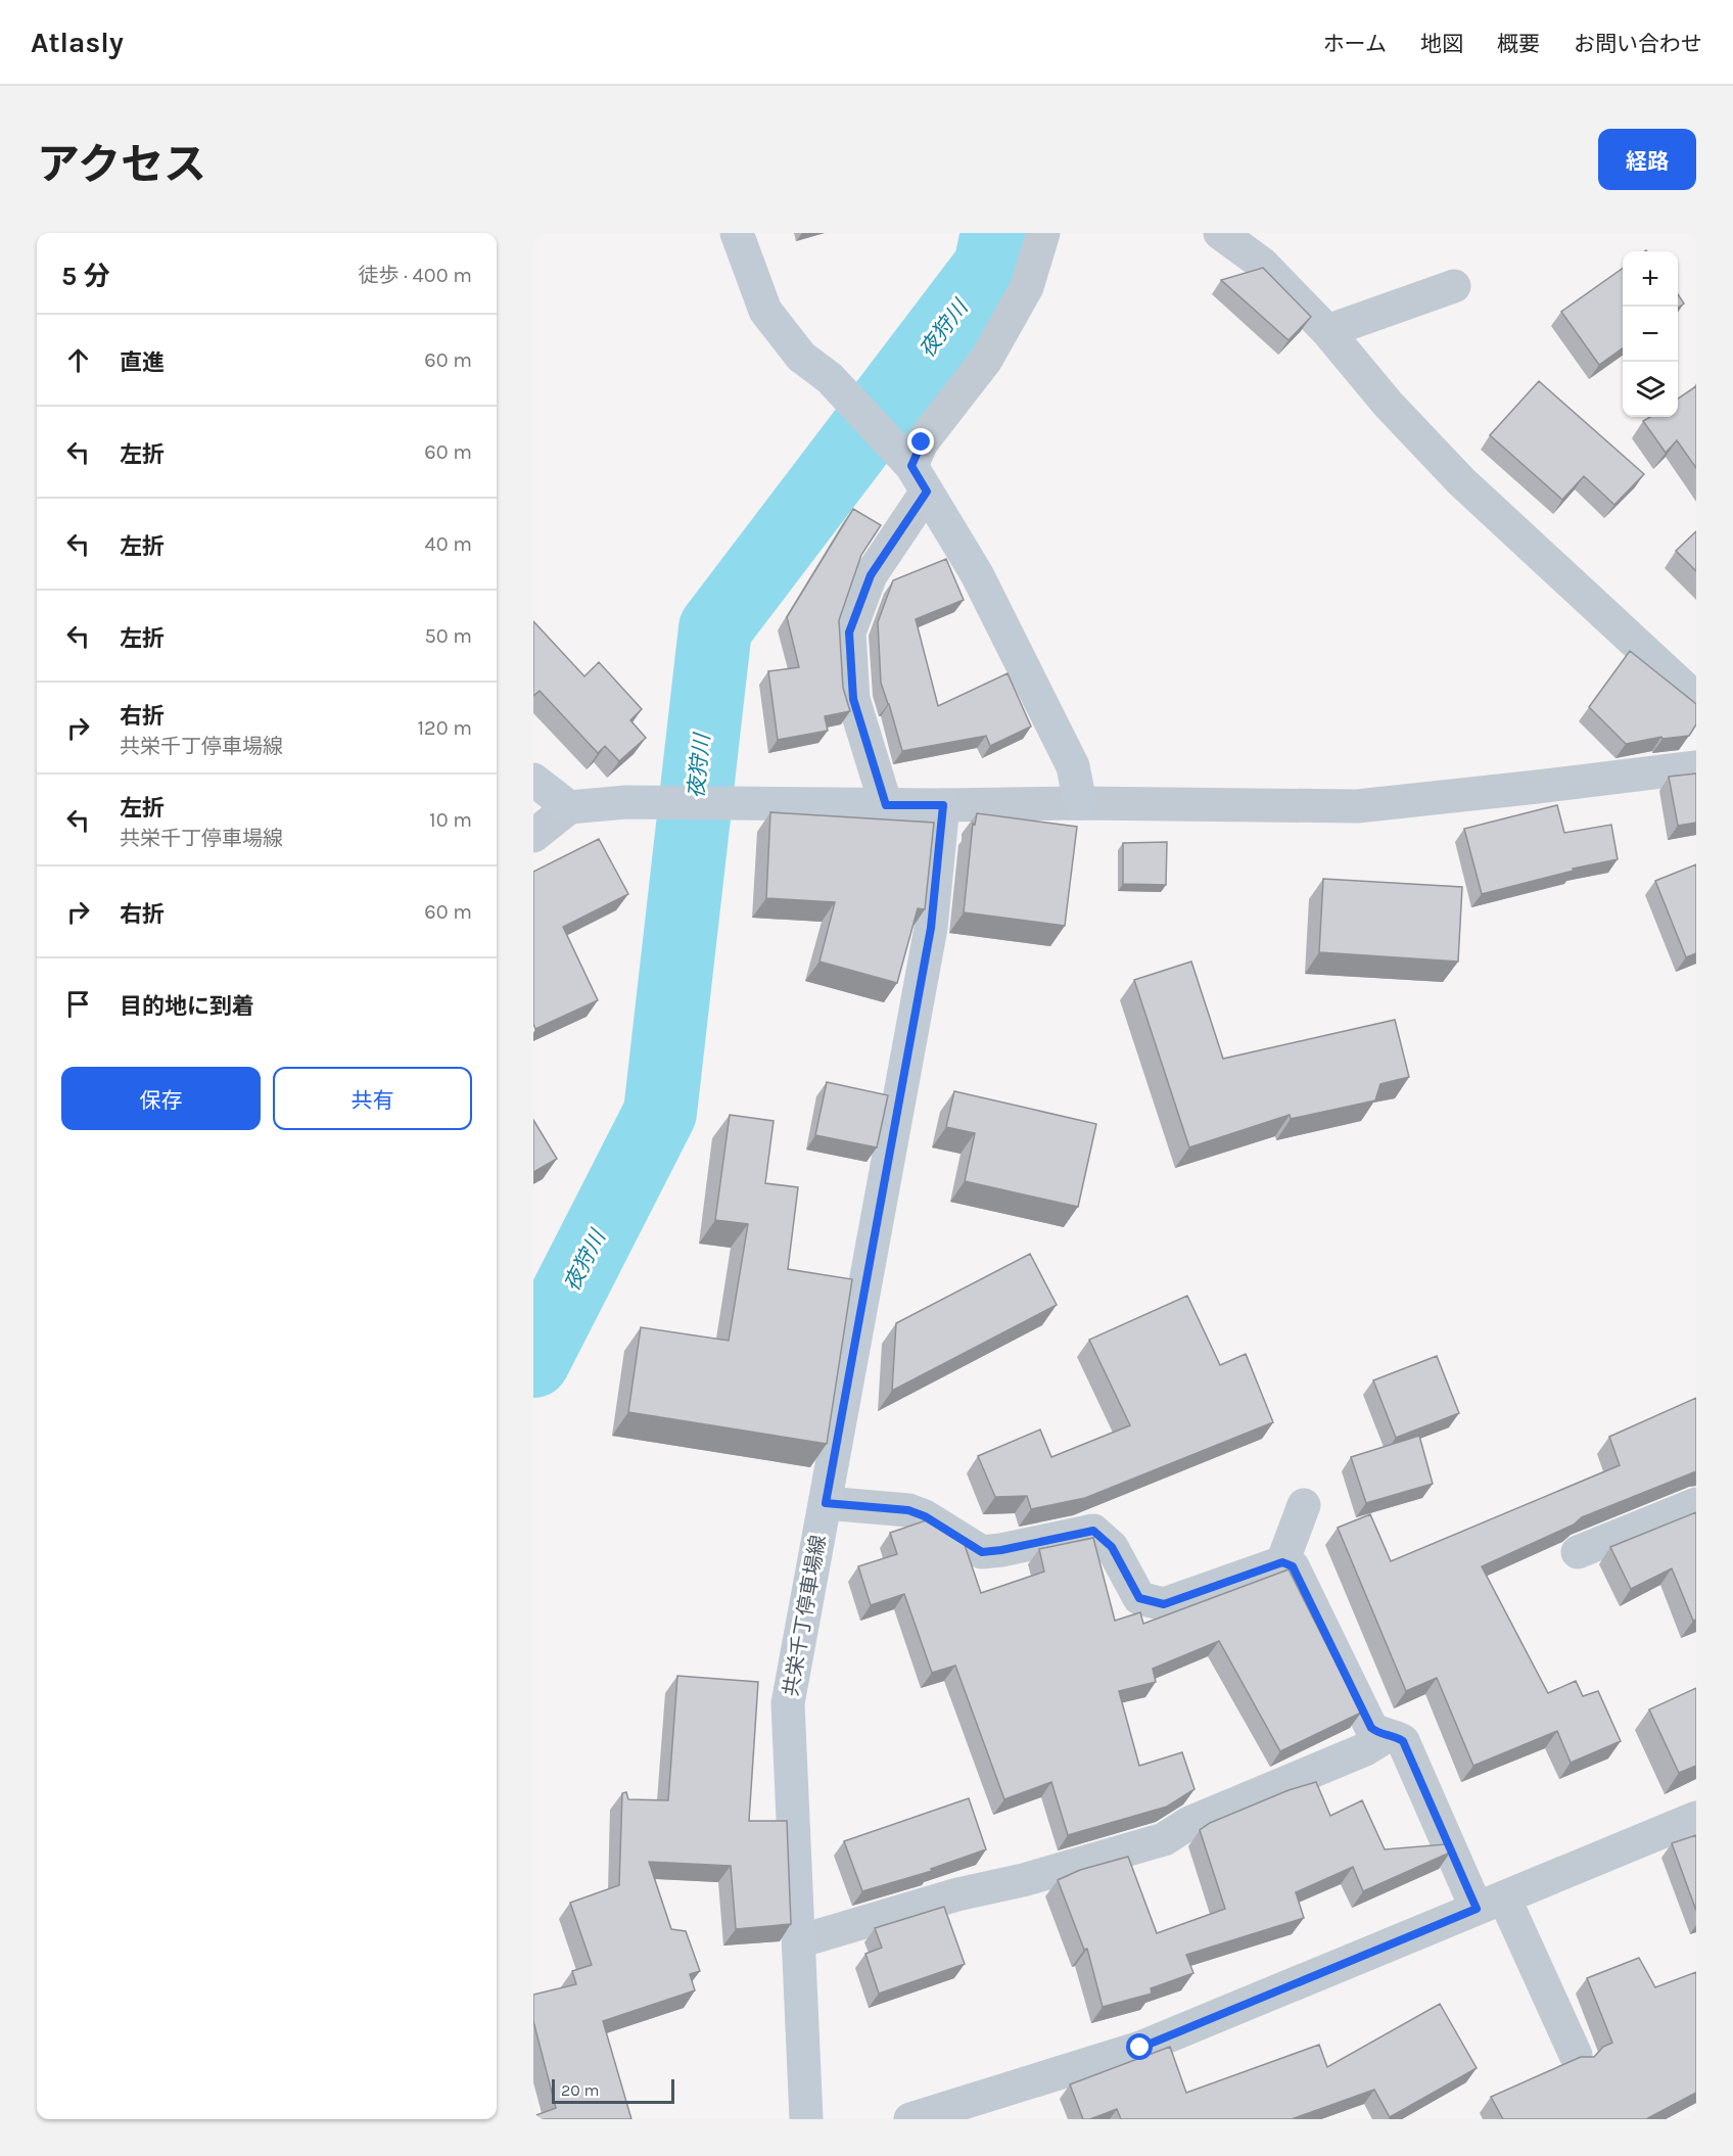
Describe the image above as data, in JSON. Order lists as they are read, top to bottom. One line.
{"streets":{"main road":["共栄千丁停車場線"]},"water":["夜狩川"],"scale_bar":"20 m","page":{"header":"Atlasly","nav":["ホーム","地図","概要","お問い合わせ"],"title":"アクセス","buttons":["経路",["保存","共有"]],"heading":["5 分","徒歩 · 400 m"],"map_buttons":["+","−"],"list":[["直進","60 m"],["左折","60 m"],["左折","40 m"],["左折","50 m"],["右折","共栄千丁停車場線","120 m"],["左折","共栄千丁停車場線","10 m"],["右折","60 m"],"目的地に到着"],"scale":"20 m"}}
